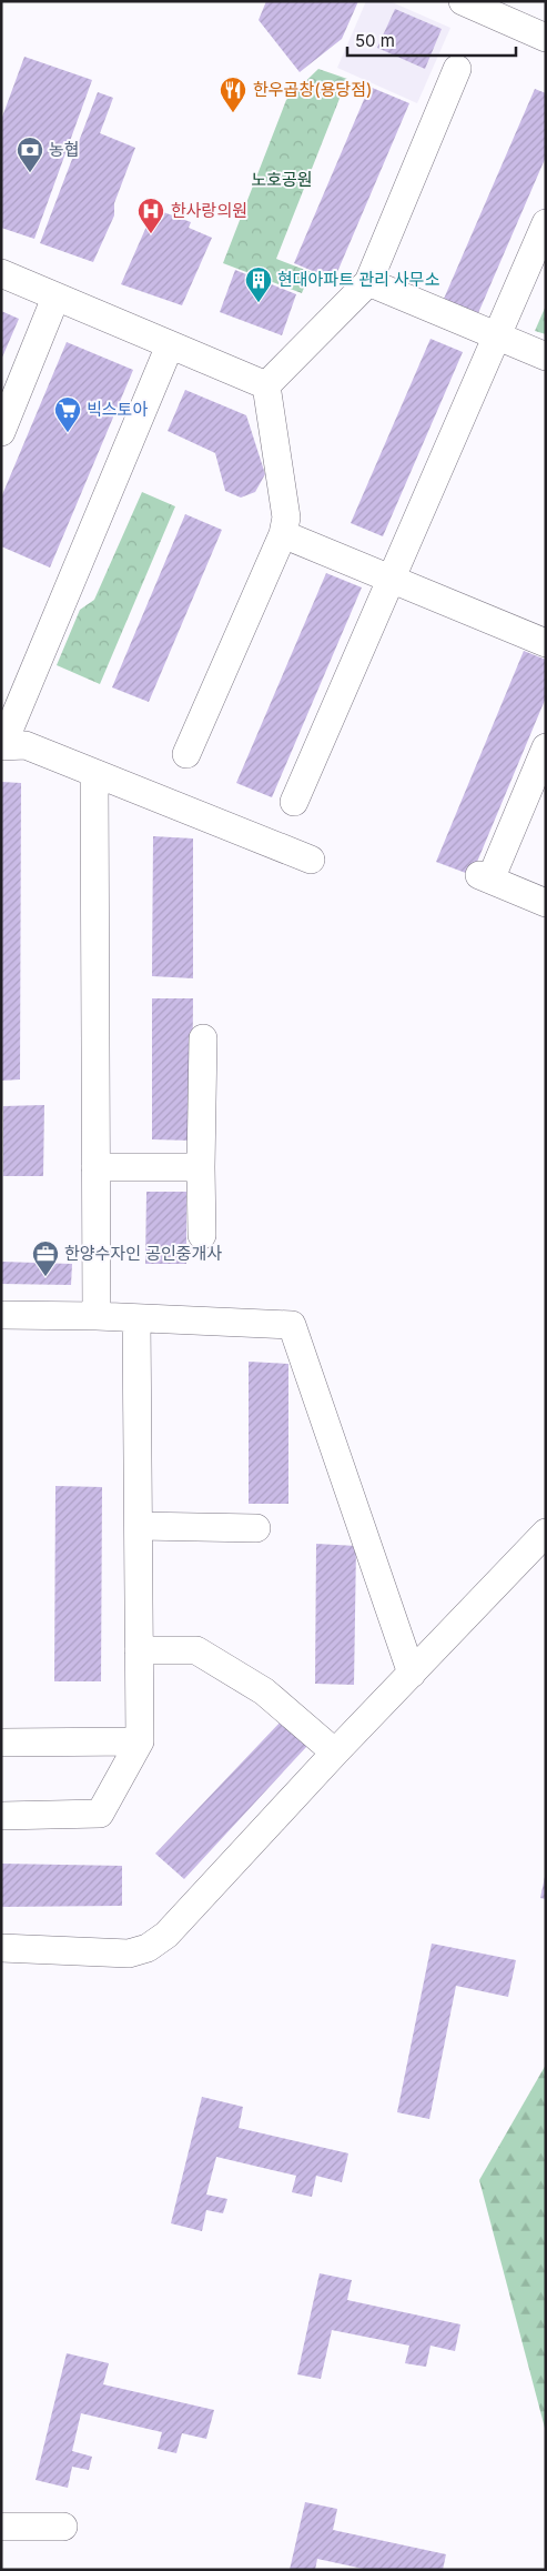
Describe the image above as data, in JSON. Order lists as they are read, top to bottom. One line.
{"parks":["노호공원"],"places":{"restaurant":["한우곱창(용당점)"],"bank":["농협"],"hospital":["한사랑의원"],"building":["현대아파트 관리 사무소"],"supermarket":["빅스토아"],"office":["한양수자인 공인중개사"]},"scale_bar":"50 m"}
